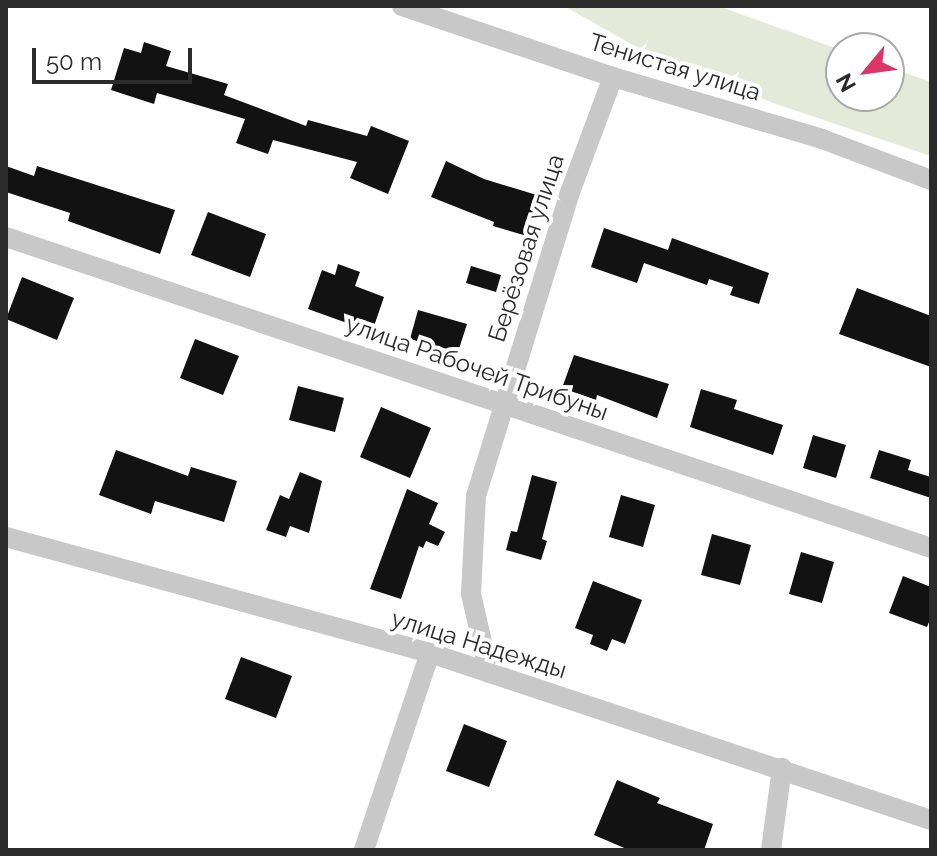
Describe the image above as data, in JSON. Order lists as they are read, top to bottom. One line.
{"streets":{"street":["Тенистая улица","Берёзовая улица","улица Рабочей Трибуны","улица Надежды"]},"crossings":[["Тенистая улица","Берёзовая улица"],["Берёзовая улица","улица Рабочей Трибуны"],["Берёзовая улица","улица Надежды"]],"scale_bar":"50 m","north":"bottom left"}
